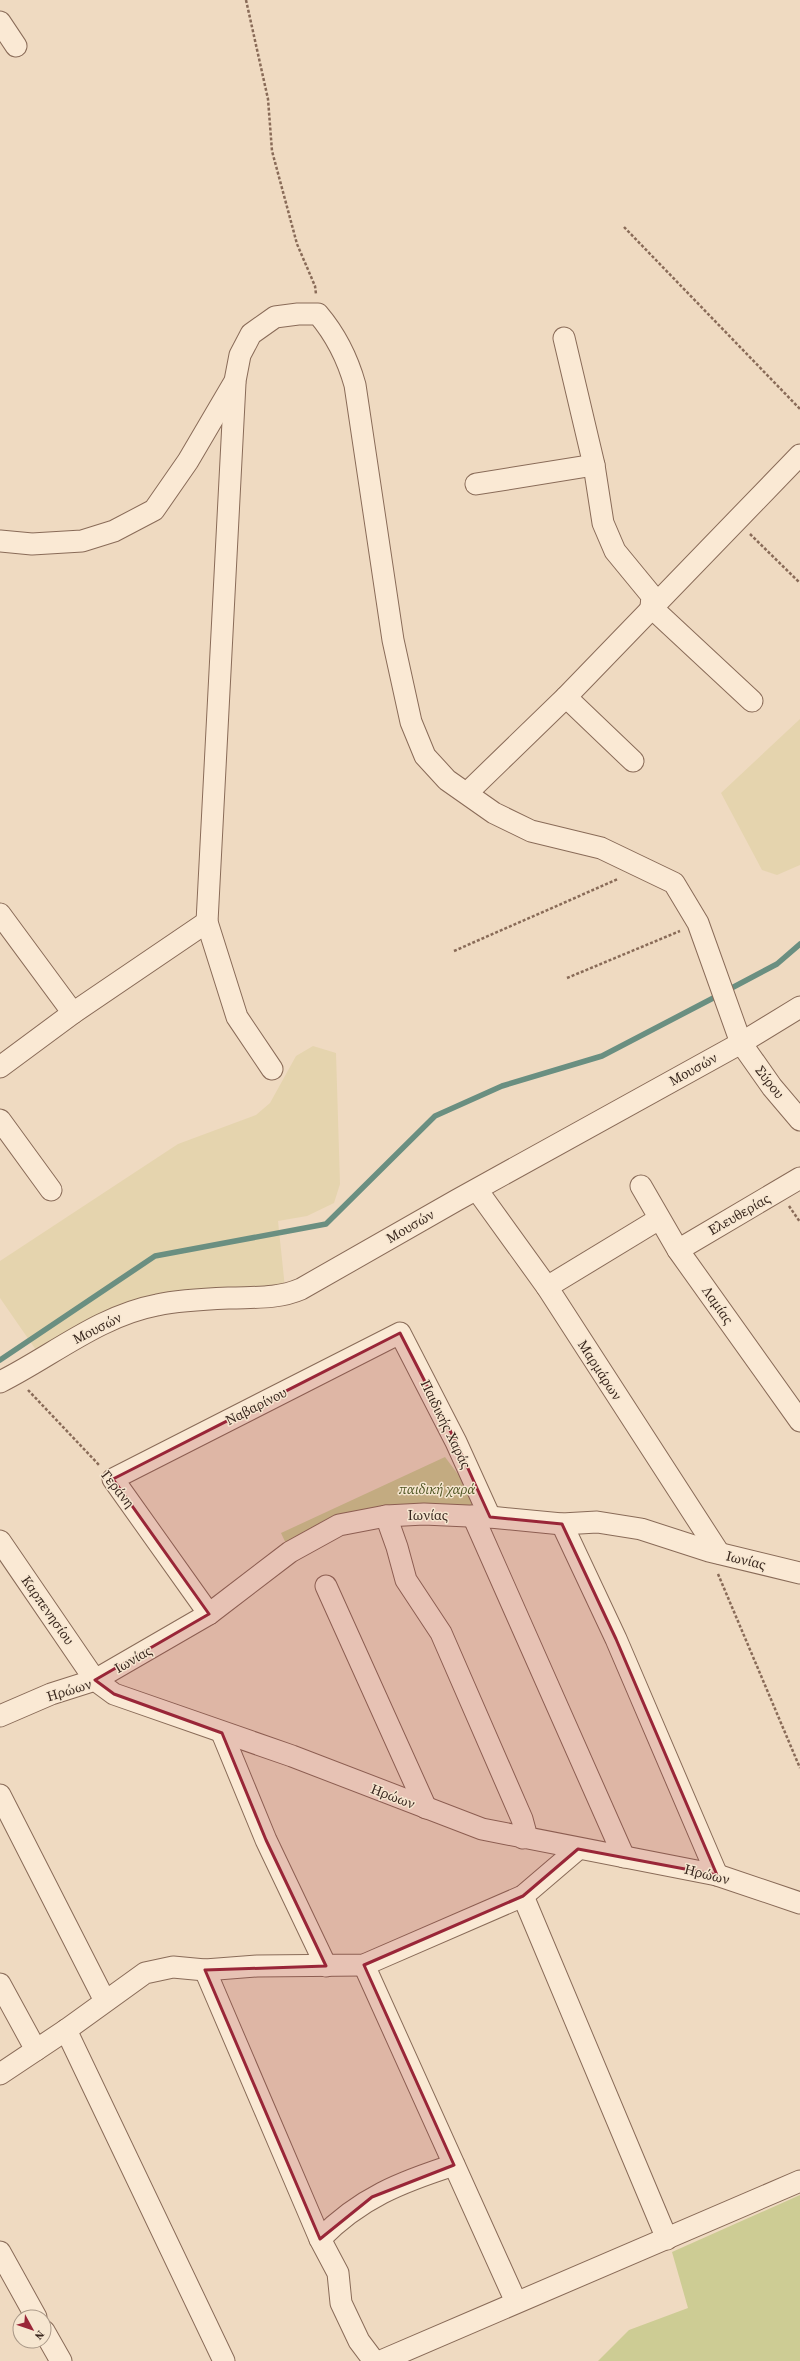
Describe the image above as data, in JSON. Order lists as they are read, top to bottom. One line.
{"streets":{"street":["Μουσών","Σύρου","Ελευθερίας","Λαμίας","Μαρμάρων","Ναβαρίνου","Παιδικής Χαράς","Γεράνη","Ιωνίας","Καρπενησίου","Ηρώων"]},"crossings":[["Μουσών","Σύρου"],["Μουσών","Μαρμάρων"],["Μουσών","Γεράνη"],["Ελευθερίας","Λαμίας"],["Μαρμάρων","Ιωνίας"],["Ναβαρίνου","Παιδικής Χαράς"],["Ναβαρίνου","Γεράνη"],["Παιδικής Χαράς","Ιωνίας"],["Παιδικής Χαράς","Ηρώων"],["Γεράνη","Ιωνίας"],["Ιωνίας","Καρπενησίου"],["Ιωνίας","Ηρώων"],["Καρπενησίου","Ηρώων"]],"parks":["παιδική χαρά"],"north":"bottom right"}
